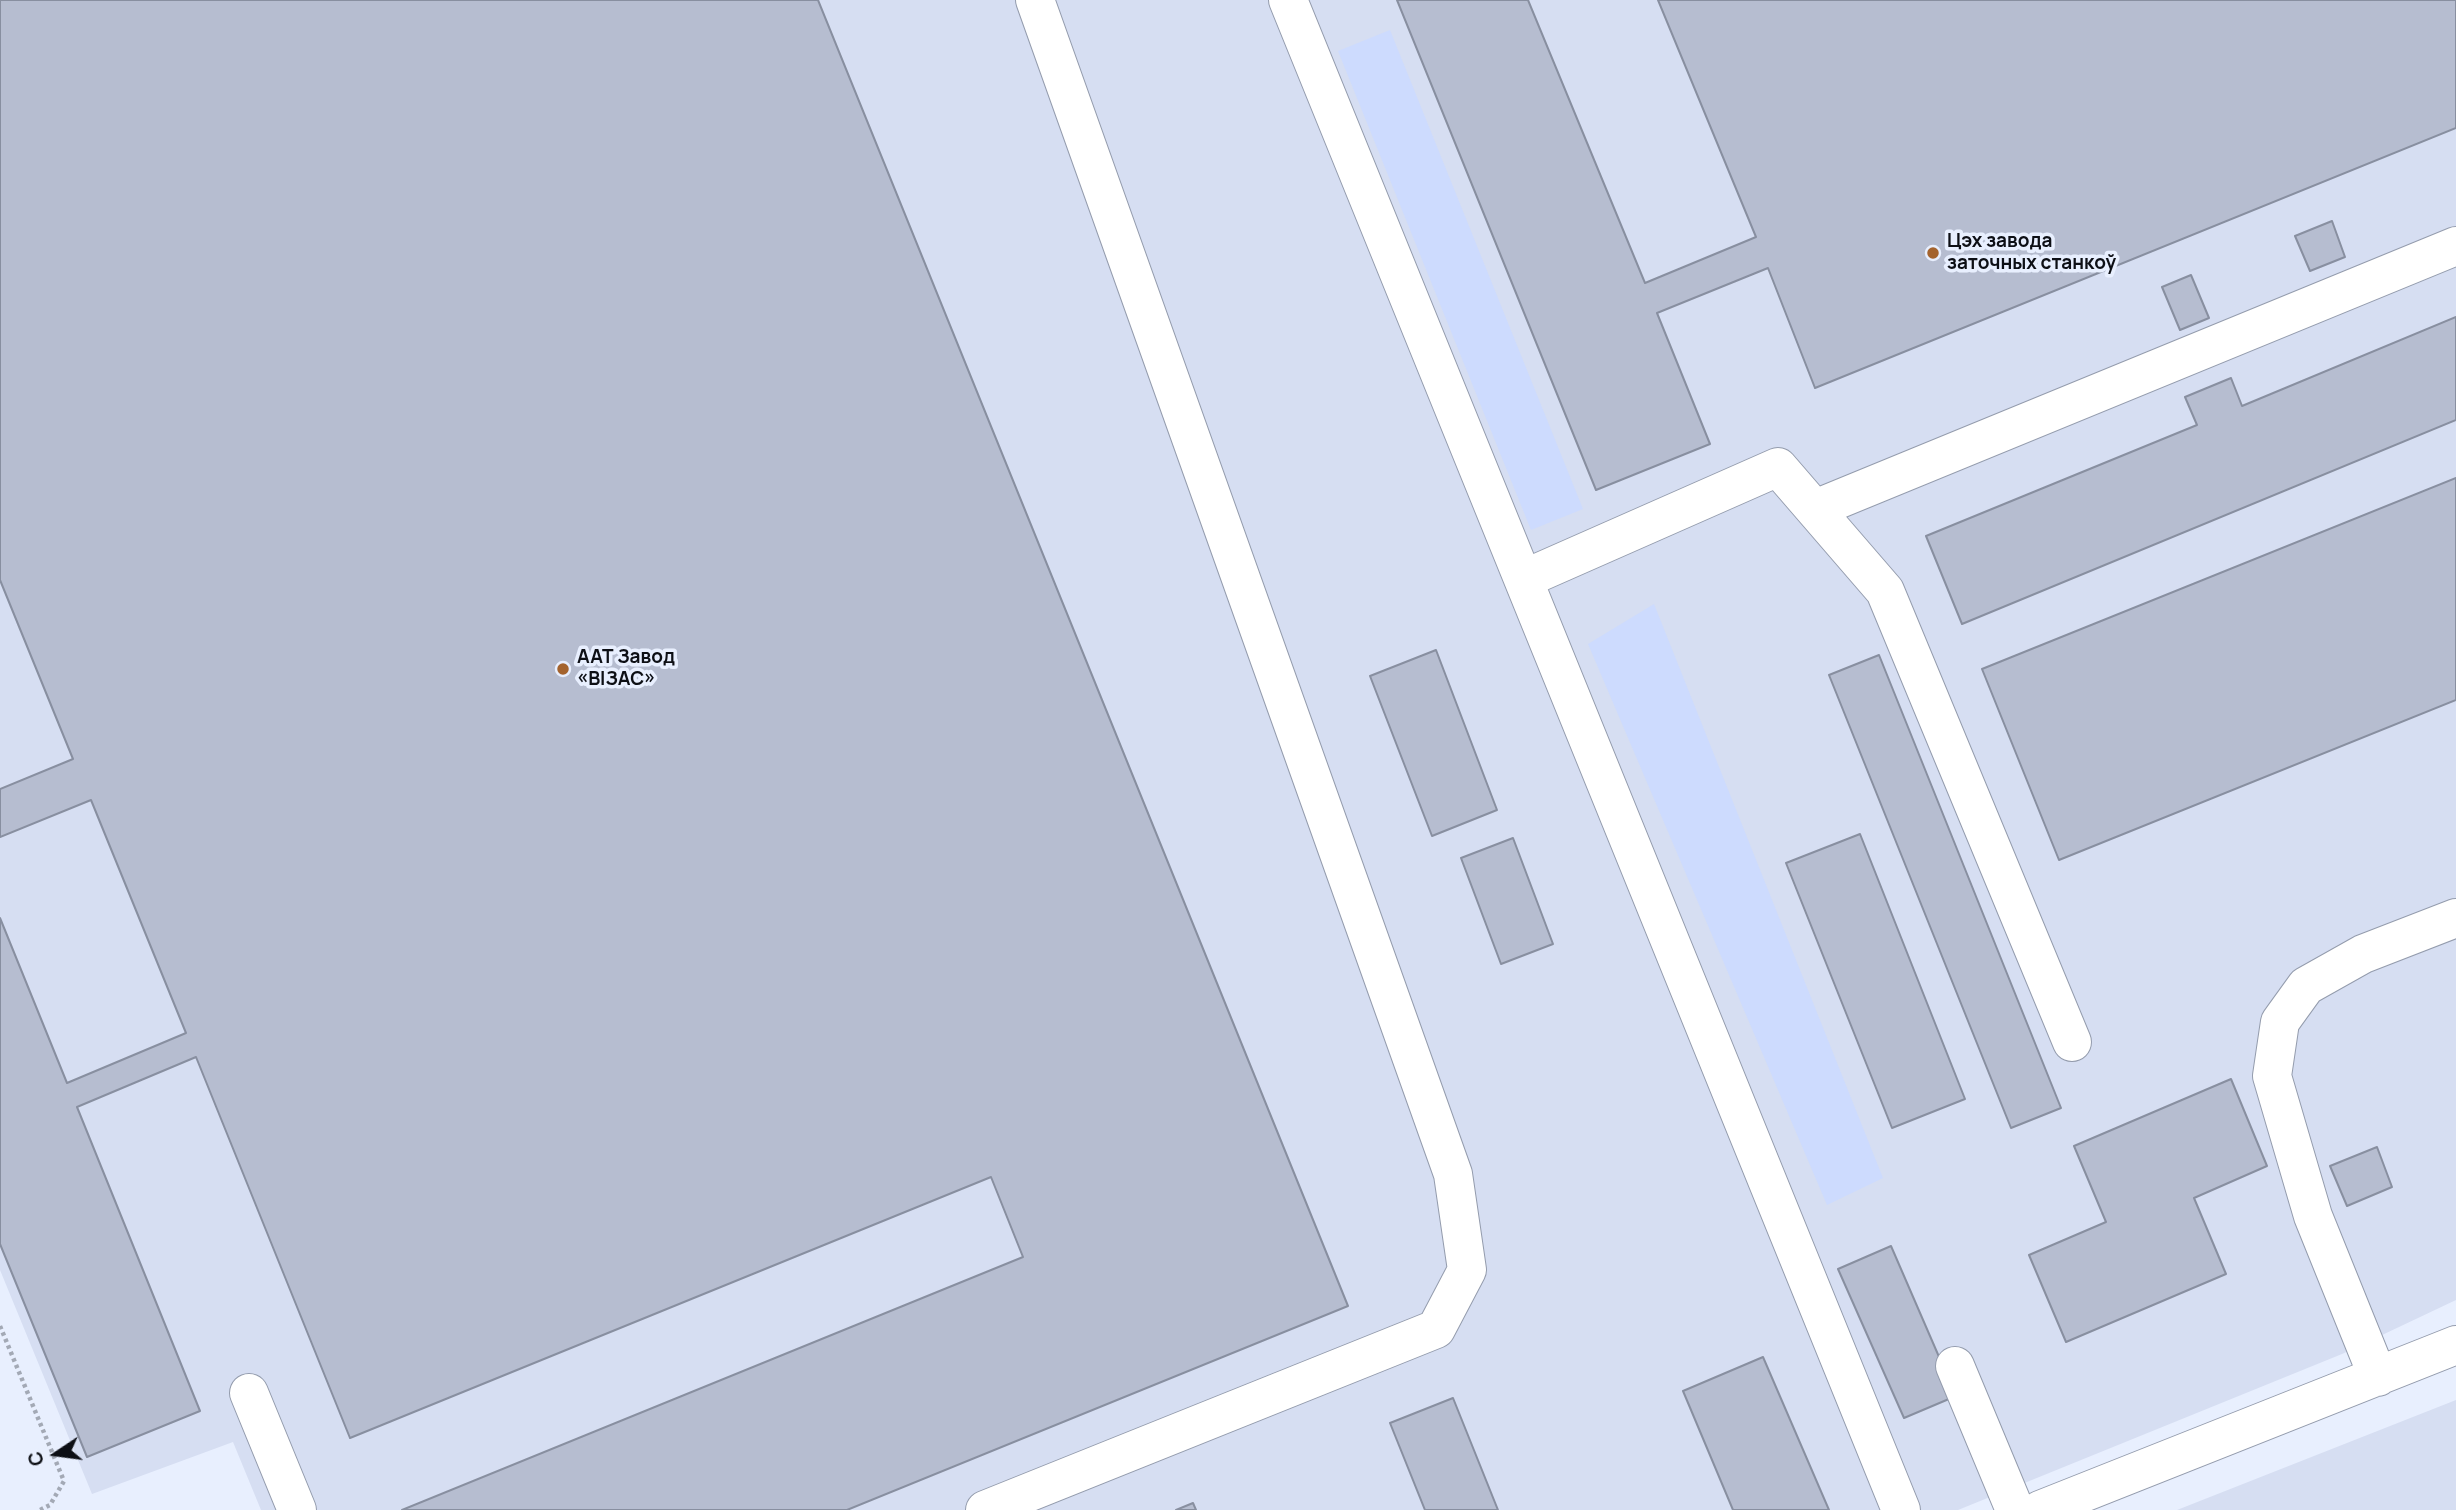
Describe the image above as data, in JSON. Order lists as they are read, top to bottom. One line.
{"places":["Цэх завода заточных станкоў","ААТ Завод «ВІЗАС»"],"north":"left"}
